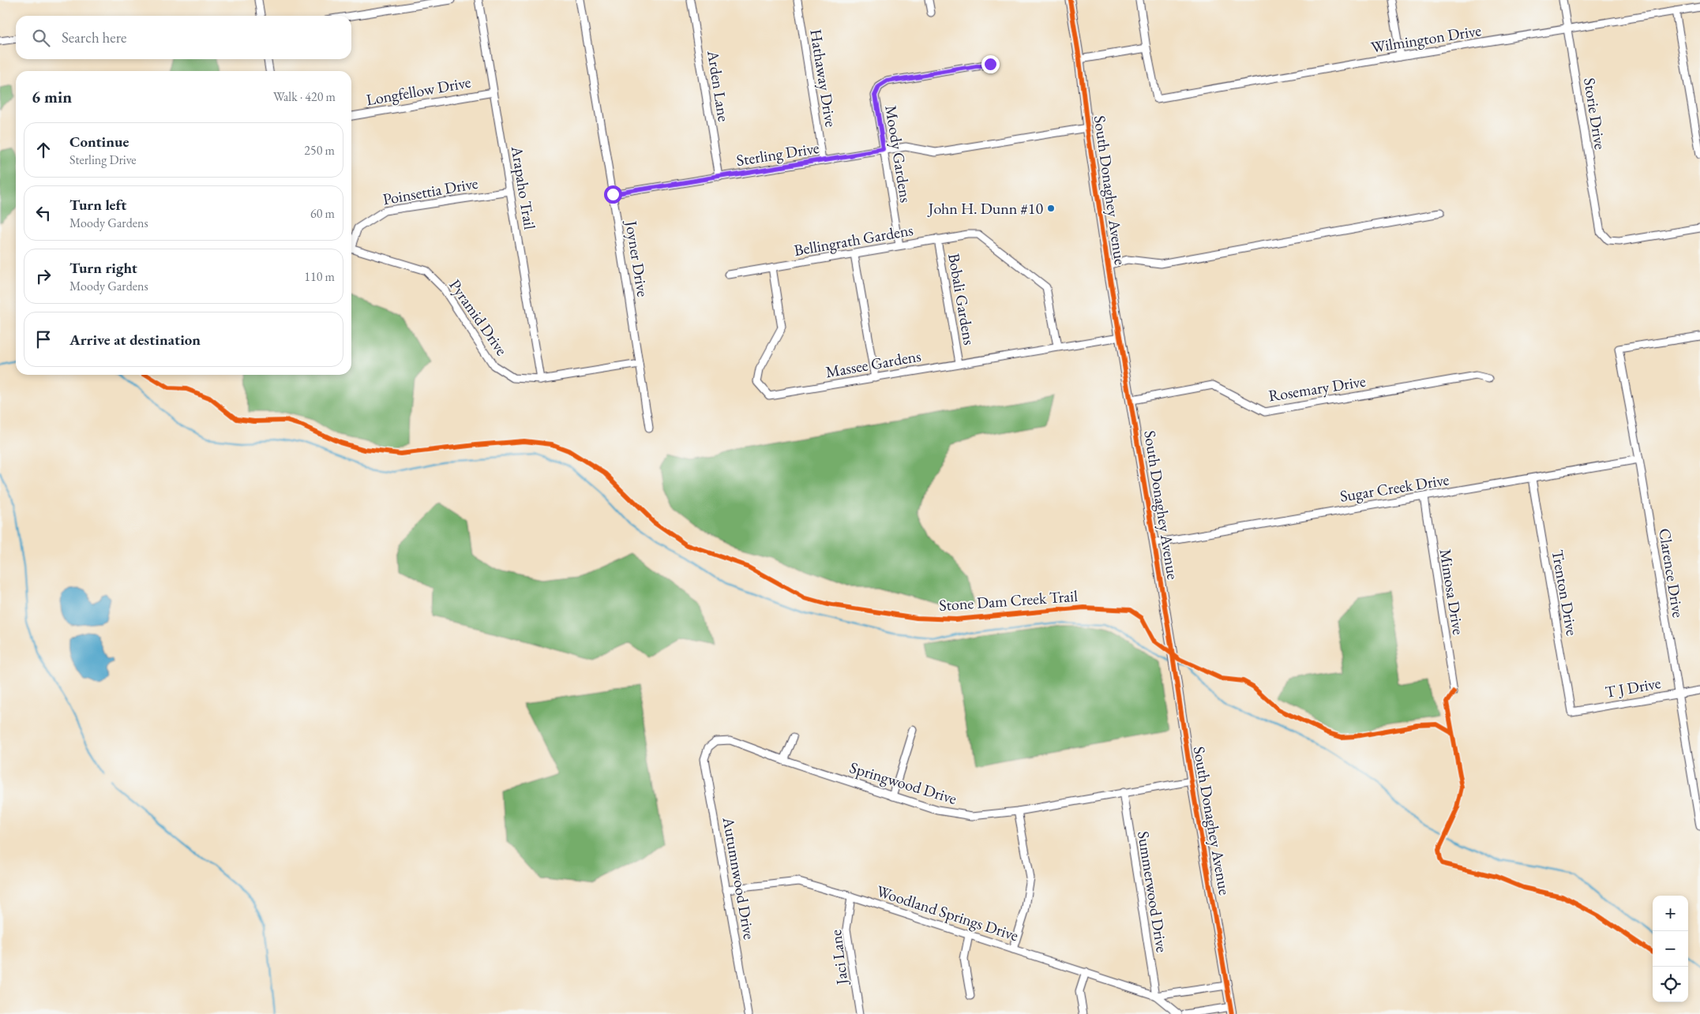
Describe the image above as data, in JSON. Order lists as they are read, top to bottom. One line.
{"streets":{"street":["Wilmington Drive","Hathaway Drive","Arden Lane","Longfellow Drive","Storie Drive","Sterling Drive","Moody Gardens","Arapaho Trail","South Donaghey Avenue","Poinsettia Drive","Bellingrath Gardens","Joyner Drive","Bobali Gardens","Pyramid Drive","Massee Gardens","Rosemary Drive","Sugar Creek Drive","Clarence Drive","Mimosa Drive","Trenton Drive","T J Drive","Springwood Drive","Autumnwood Drive","Summerwood Drive","Woodland Springs Drive","Jaci Lane"],"cycle path":["Stone Dam Creek Trail"]},"crossings":[["Wilmington Drive","Storie Drive"],["Hathaway Drive","Sterling Drive"],["Arden Lane","Sterling Drive"],["Longfellow Drive","Arapaho Trail"],["Sterling Drive","Moody Gardens"],["Sterling Drive","South Donaghey Avenue"],["Sterling Drive","Joyner Drive"],["Moody Gardens","Bellingrath Gardens"],["Arapaho Trail","Poinsettia Drive"],["Arapaho Trail","Pyramid Drive"],["South Donaghey Avenue","Massee Gardens"],["South Donaghey Avenue","Rosemary Drive"],["South Donaghey Avenue","Sugar Creek Drive"],["South Donaghey Avenue","Springwood Drive"],["South Donaghey Avenue","Woodland Springs Drive"],["Bellingrath Gardens","Bobali Gardens"],["Bellingrath Gardens","Massee Gardens"],["Joyner Drive","Pyramid Drive"],["Bobali Gardens","Massee Gardens"],["Sugar Creek Drive","Clarence Drive"],["Sugar Creek Drive","Mimosa Drive"],["Sugar Creek Drive","Trenton Drive"],["Clarence Drive","T J Drive"],["Trenton Drive","T J Drive"],["Springwood Drive","Autumnwood Drive"],["Springwood Drive","Summerwood Drive"],["Autumnwood Drive","Woodland Springs Drive"],["Summerwood Drive","Woodland Springs Drive"],["Woodland Springs Drive","Jaci Lane"]],"places":["John H. Dunn #10"],"page":{"search":"Search here","heading":["6 min","Walk · 420 m"],"list":[["Continue","Sterling Drive","250 m"],["Turn left","Moody Gardens","60 m"],["Turn right","Moody Gardens","110 m"],"Arrive at destination"],"map_buttons":["+","−"]}}
